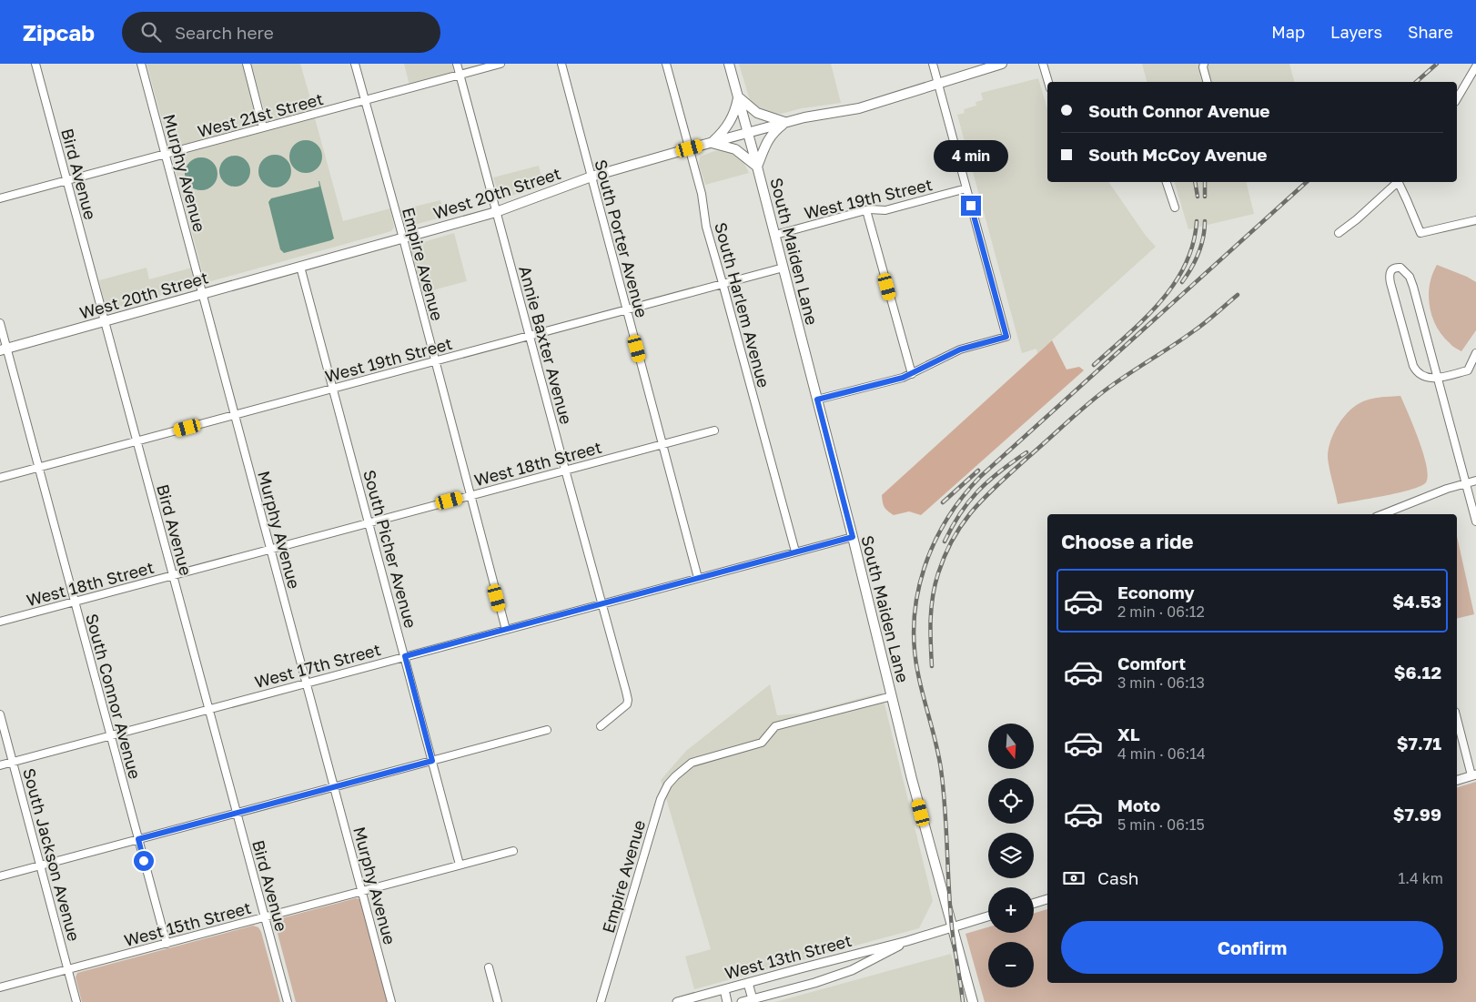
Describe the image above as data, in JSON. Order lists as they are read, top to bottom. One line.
{"streets":{"main road":["West 20th Street","South Maiden Lane"],"street":["West 21st Street","Murphy Avenue","Bird Avenue","West 19th Street","South Porter Avenue","Empire Avenue","South Harlem Avenue","Annie Baxter Avenue","West 18th Street","South Picher Avenue","West 17th Street","South Connor Avenue","South Jackson Avenue","West 15th Street","West 13th Street"]},"crossings":[["West 21st Street","Murphy Avenue"],["West 21st Street","Bird Avenue"],["West 21st Street","Empire Avenue"],["West 21st Street","Annie Baxter Avenue"],["Murphy Avenue","West 20th Street"],["Murphy Avenue","West 19th Street"],["Murphy Avenue","West 18th Street"],["Murphy Avenue","West 17th Street"],["Murphy Avenue","West 15th Street"],["Bird Avenue","West 20th Street"],["Bird Avenue","West 19th Street"],["Bird Avenue","West 18th Street"],["Bird Avenue","West 17th Street"],["Bird Avenue","West 15th Street"],["West 20th Street","South Porter Avenue"],["West 20th Street","South Maiden Lane"],["West 20th Street","Empire Avenue"],["West 20th Street","South Harlem Avenue"],["West 20th Street","Annie Baxter Avenue"],["West 20th Street","South Picher Avenue"],["West 20th Street","South Connor Avenue"],["West 19th Street","South Porter Avenue"],["West 19th Street","South Maiden Lane"],["West 19th Street","Empire Avenue"],["West 19th Street","South Harlem Avenue"],["West 19th Street","Annie Baxter Avenue"],["West 19th Street","South Picher Avenue"],["West 19th Street","South Connor Avenue"],["South Porter Avenue","West 18th Street"],["South Porter Avenue","West 17th Street"],["South Maiden Lane","Empire Avenue"],["South Maiden Lane","West 17th Street"],["South Maiden Lane","West 13th Street"],["Empire Avenue","West 18th Street"],["Empire Avenue","West 17th Street"],["South Harlem Avenue","West 17th Street"],["Annie Baxter Avenue","West 18th Street"],["Annie Baxter Avenue","West 17th Street"],["West 18th Street","South Picher Avenue"],["West 18th Street","South Connor Avenue"],["South Picher Avenue","West 17th Street"],["South Picher Avenue","West 15th Street"],["West 17th Street","South Connor Avenue"],["West 17th Street","South Jackson Avenue"],["South Connor Avenue","West 15th Street"],["South Jackson Avenue","West 15th Street"]],"north":"bottom","page":{"header":"Zipcab","search":"Search here","nav":["Map","Layers","Share"],"banner":["South Connor Avenue","South McCoy Avenue"],"bubble":"4 min","heading":"Choose a ride","list":[{"name":"Economy","note":"2 min · 06:12","value":"$4.53"},{"name":"Comfort","note":"3 min · 06:13","value":"$6.12"},{"name":"XL","note":"4 min · 06:14","value":"$7.71"},{"name":"Moto","note":"5 min · 06:15","value":"$7.99"}],"map_buttons":["+","−"],"pay":["Cash","1.4 km"],"buttons":"Confirm"}}
